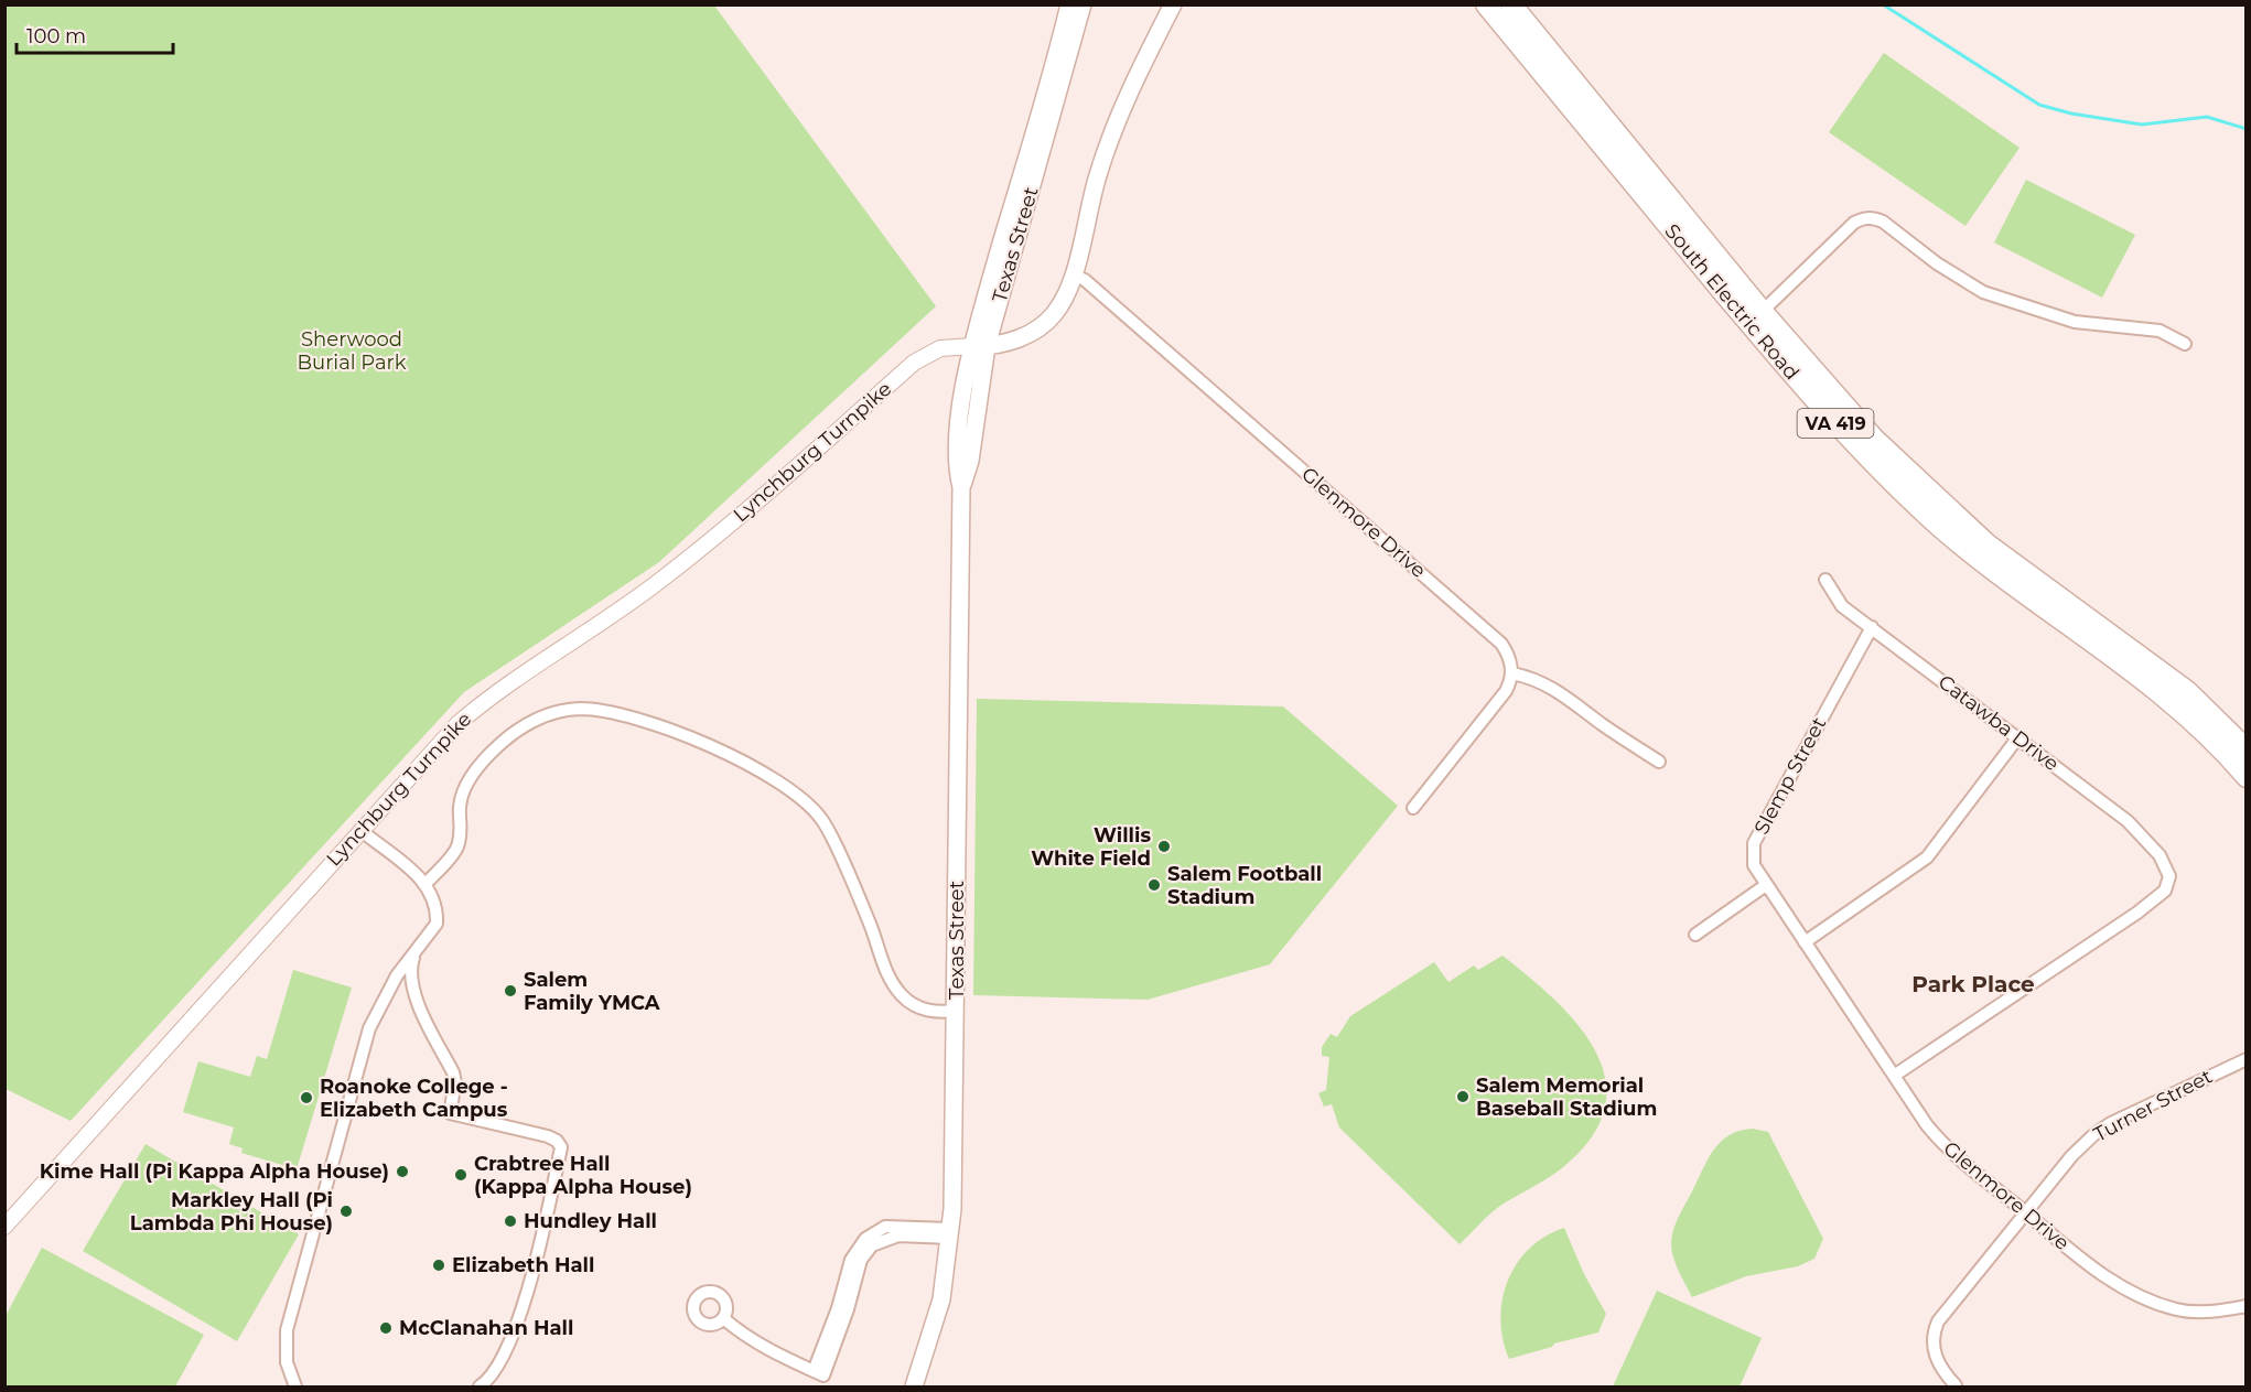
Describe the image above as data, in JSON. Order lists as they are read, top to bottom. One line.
{"streets":{"main road":["Texas Street","South Electric Road","VA 419","Lynchburg Turnpike"],"street":["Glenmore Drive","Catawba Drive","Slemp Street","Turner Street"]},"crossings":[["Texas Street","Lynchburg Turnpike"],["Lynchburg Turnpike","Glenmore Drive"],["Glenmore Drive","Catawba Drive"],["Glenmore Drive","Slemp Street"],["Glenmore Drive","Turner Street"],["Catawba Drive","Slemp Street"]],"districts":["Park Place"],"parks":["Sherwood Burial Park"],"places":["Willis White Field","Salem Football Stadium","Salem Family YMCA","Salem Memorial Baseball Stadium","Roanoke College - Elizabeth Campus","Kime Hall (Pi Kappa Alpha House)","Crabtree Hall (Kappa Alpha House)","Markley Hall (Pi Lambda Phi House)","Hundley Hall","Elizabeth Hall","McClanahan Hall"],"scale_bar":"100 m"}
